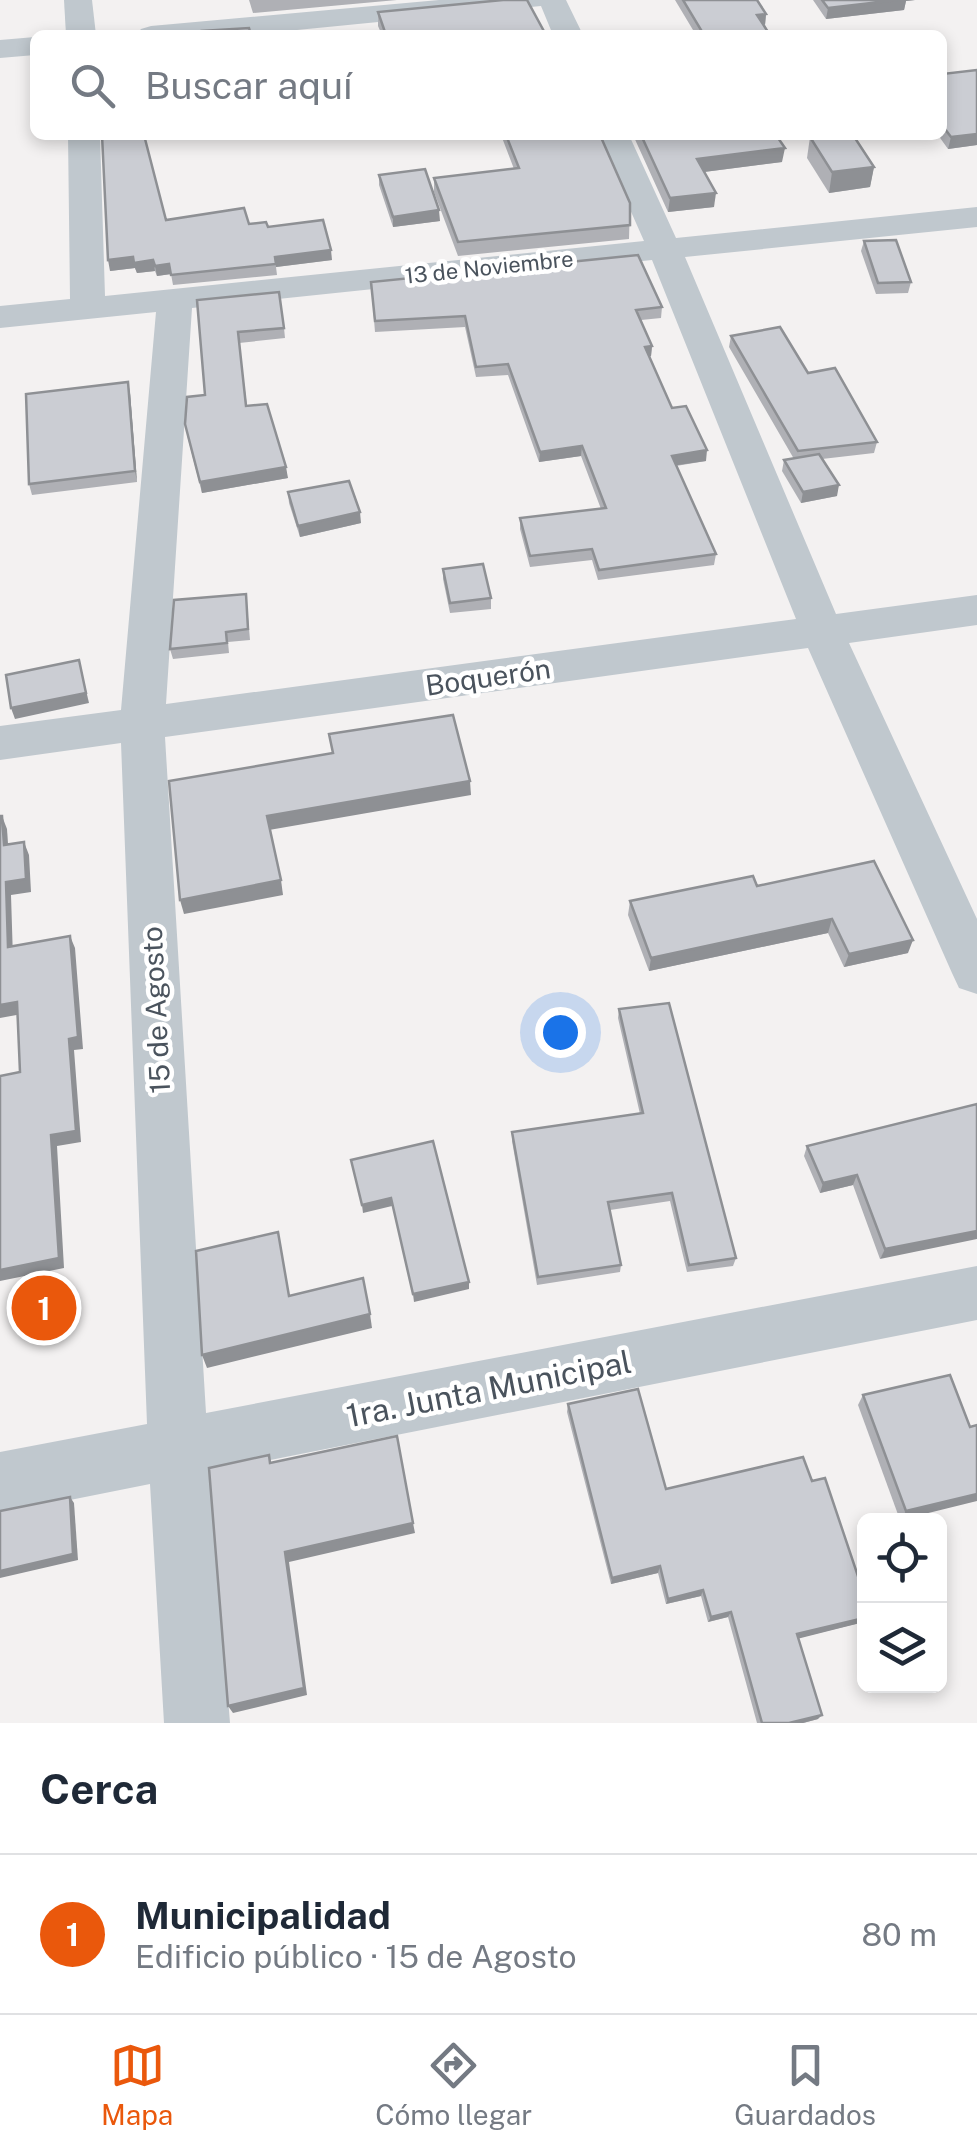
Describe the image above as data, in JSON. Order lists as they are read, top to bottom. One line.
{"streets":{"street":["13 de Noviembre","Boquerón","15 de Agosto","1ra. Junta Municipal"]},"crossings":[["13 de Noviembre","15 de Agosto"],["Boquerón","15 de Agosto"],["15 de Agosto","1ra. Junta Municipal"]],"page":{"search":"Buscar aquí","pins":"1","heading":"Cerca","list":[{"mark":"1","name":"Municipalidad","note":"Edificio público · 15 de Agosto","value":"80 m"}],"nav":["Mapa","Cómo llegar","Guardados"]}}
